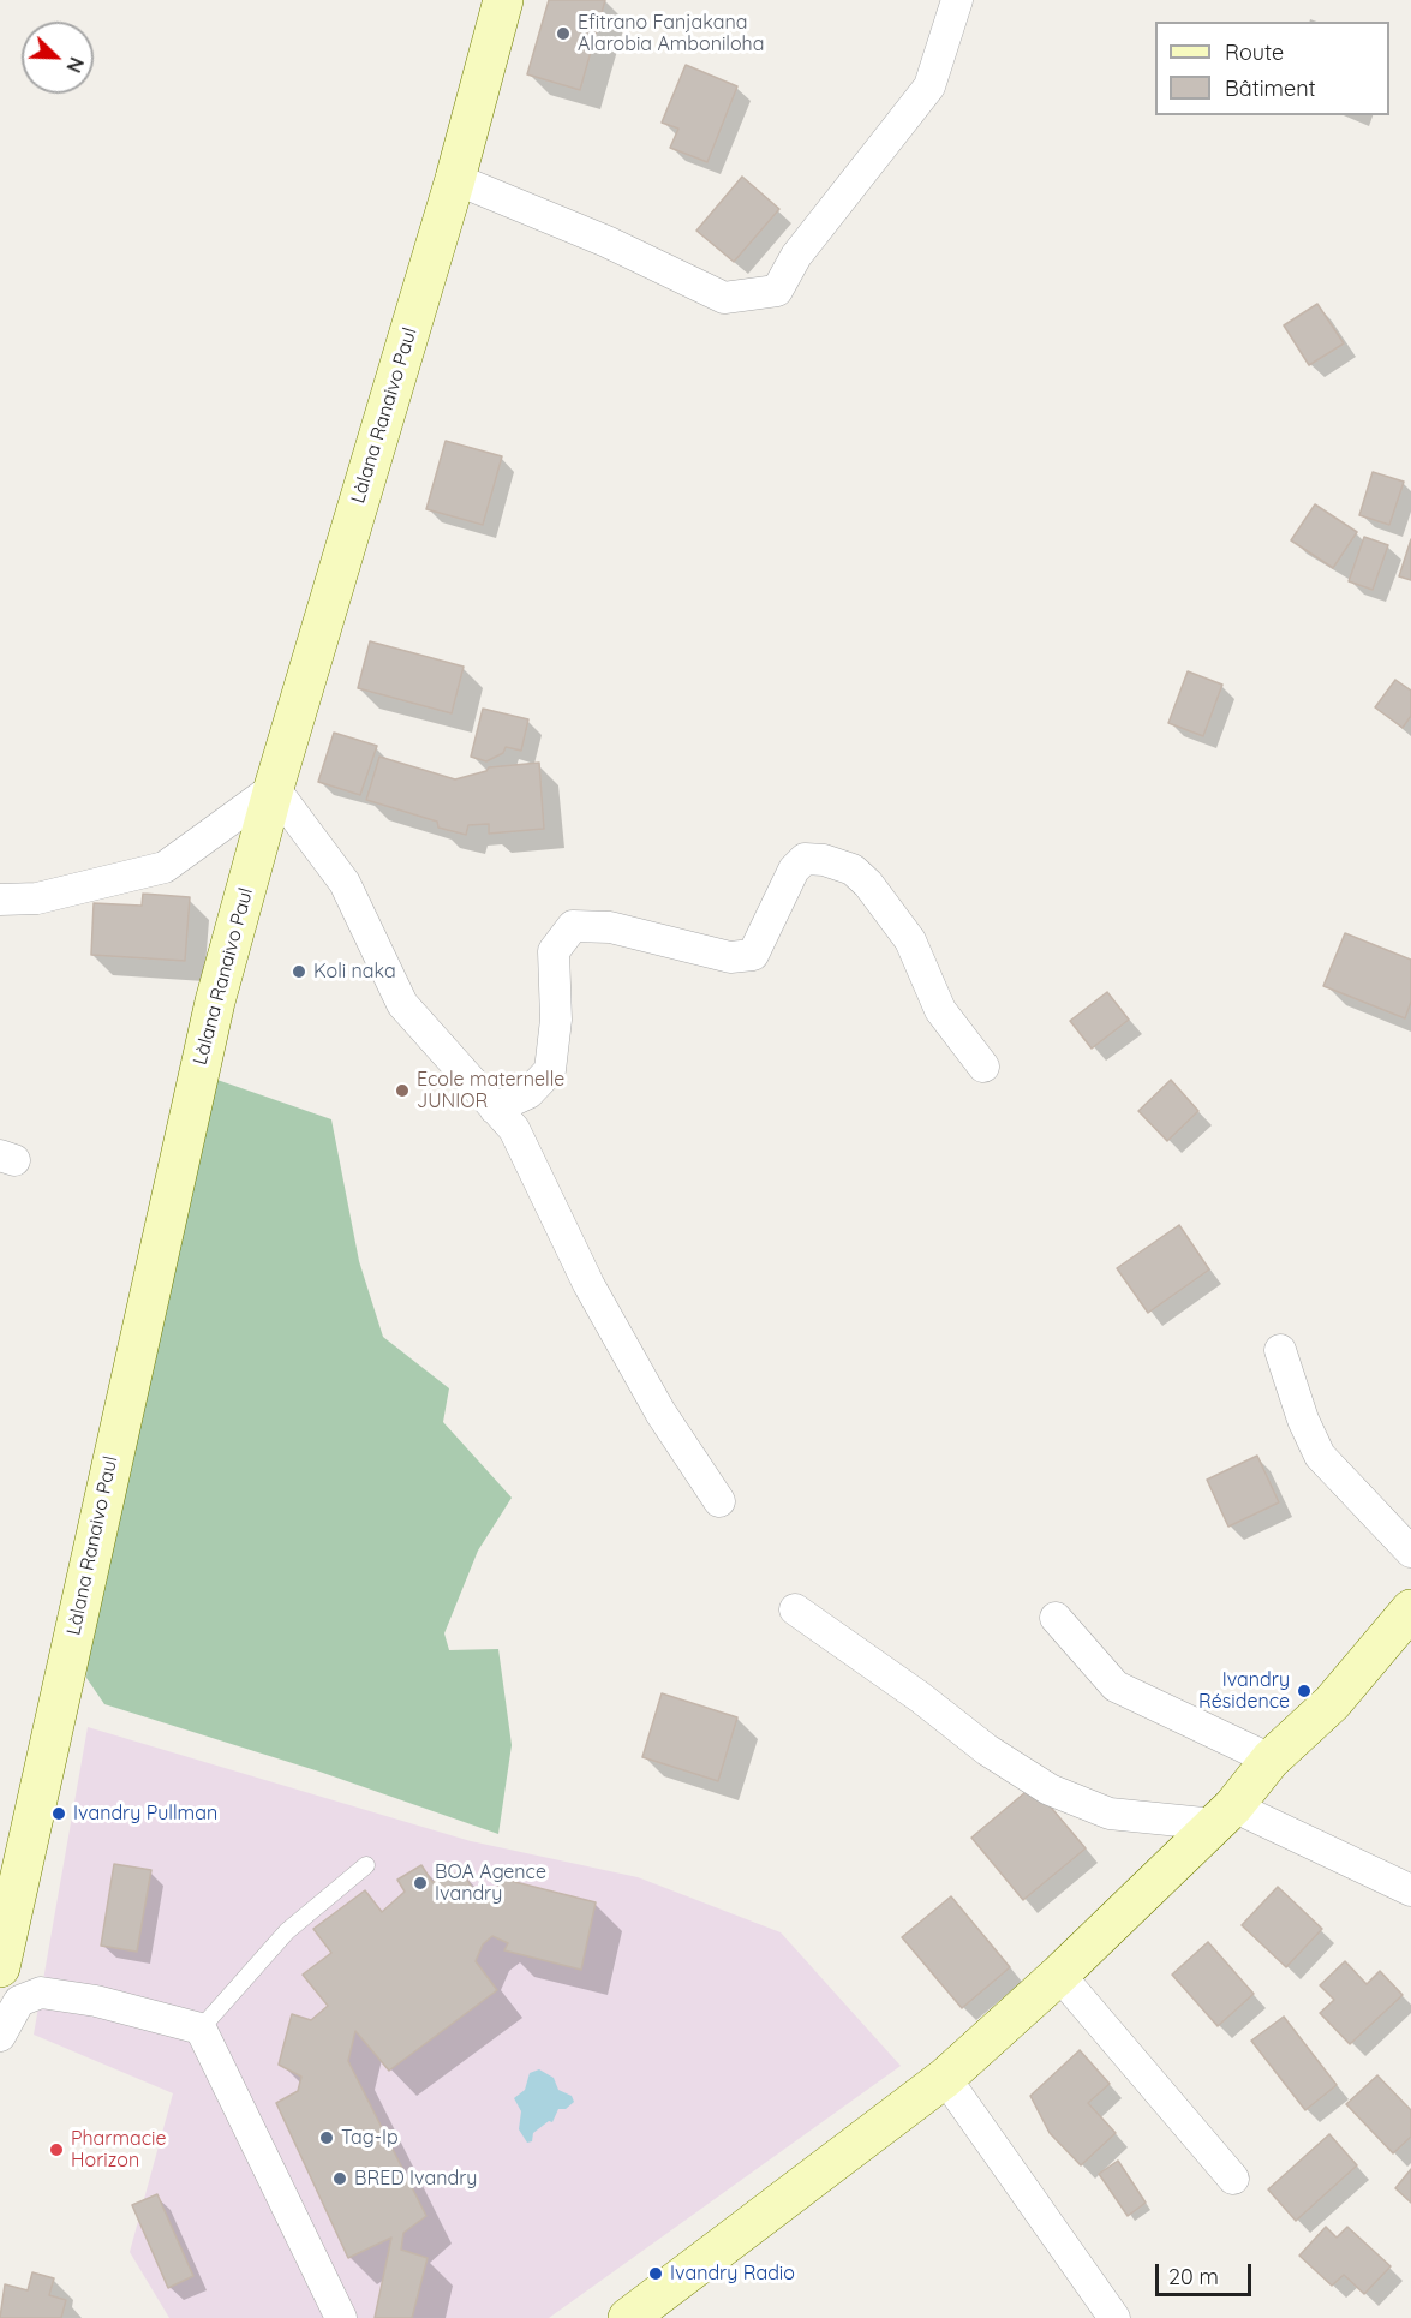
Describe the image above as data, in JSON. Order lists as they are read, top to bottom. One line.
{"streets":{"street":["Làlana Ranaivo Paul"]},"places":["Efitrano Fanjakana Alarobia Amboniloha","Koli naka","Ecole maternelle JUNIOR","Ivandry Résidence","Ivandry Pullman","BOA Agence Ivandry","Tag-Ip","Pharmacie Horizon","BRED Ivandry","Ivandry Radio"],"legend":["Route","Bâtiment"],"scale_bar":"20 m","north":"bottom right"}
